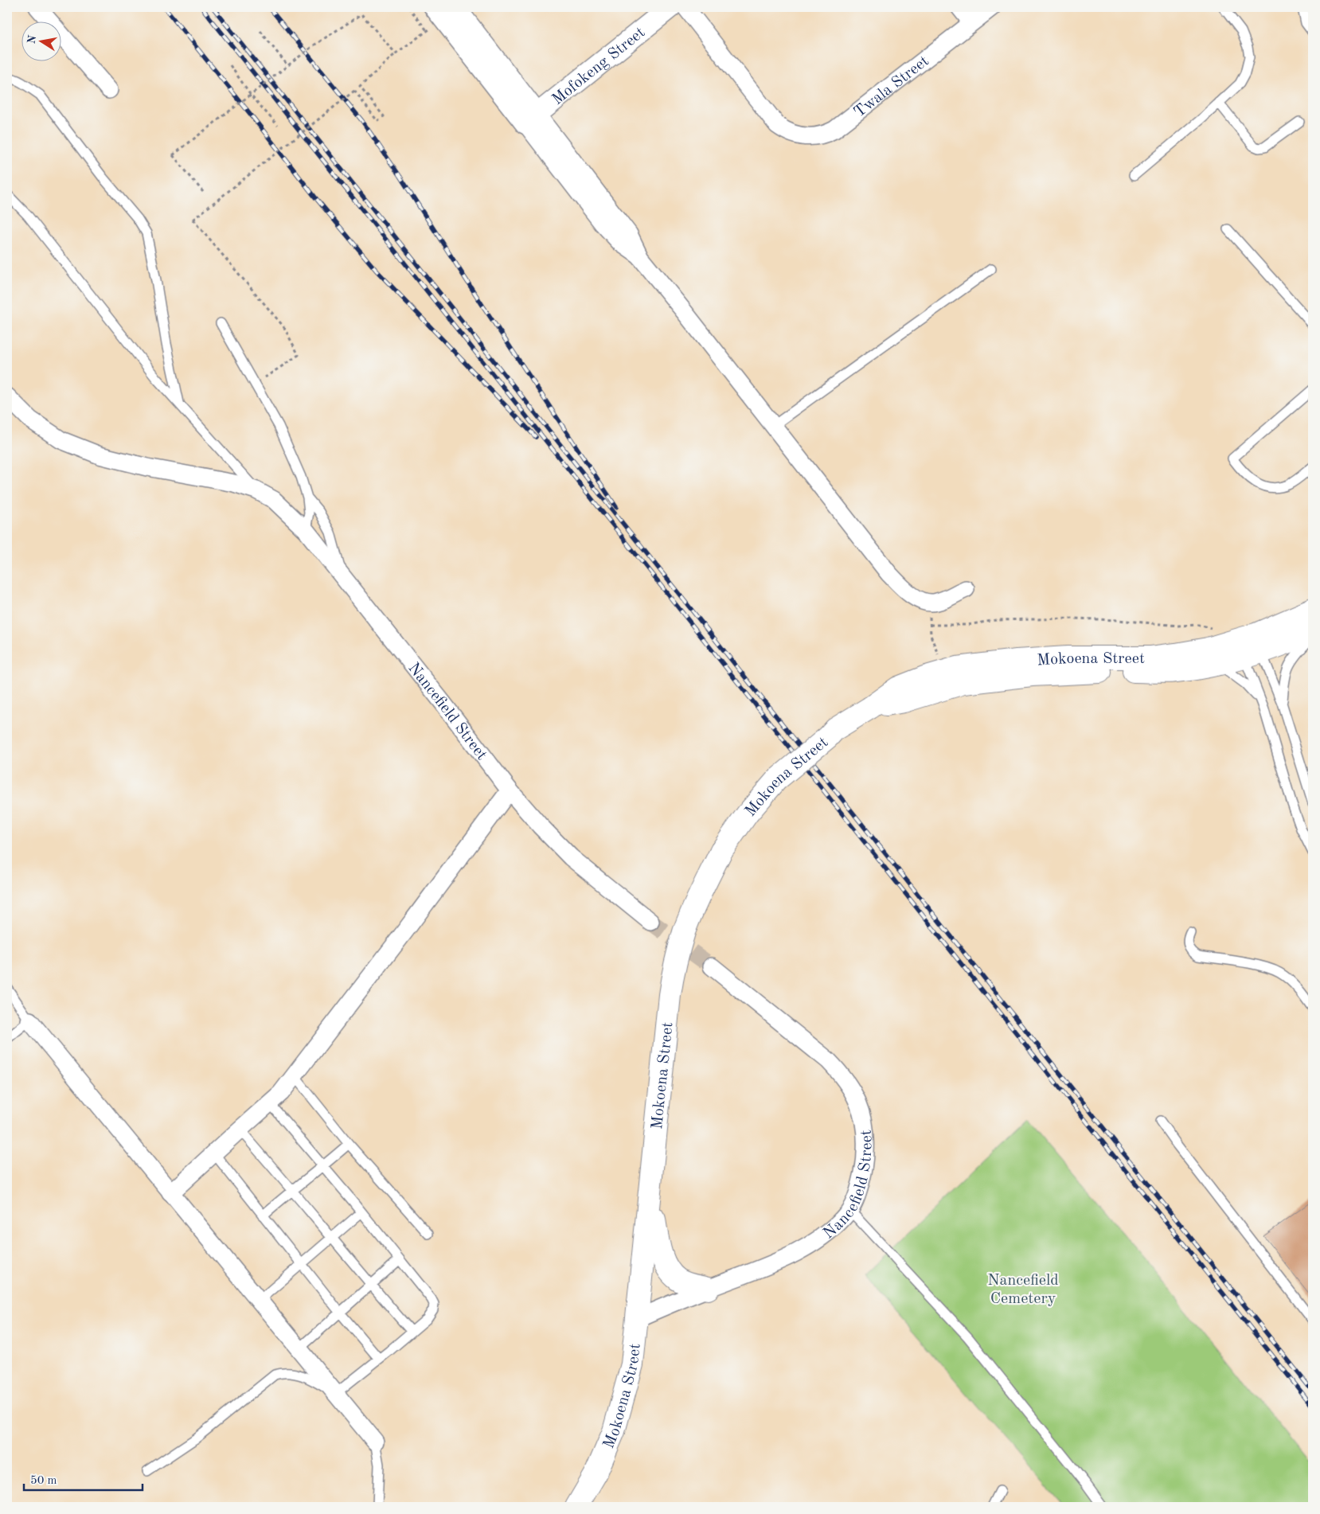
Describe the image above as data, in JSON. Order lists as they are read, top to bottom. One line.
{"streets":{"main road":["Mokoena Street"],"street":["Mofokeng Street","Twala Street","Nancefield Street"]},"crossings":[["Mokoena Street","Nancefield Street"]],"parks":["Nancefield Cemetery"],"scale_bar":"50 m","north":"left"}
